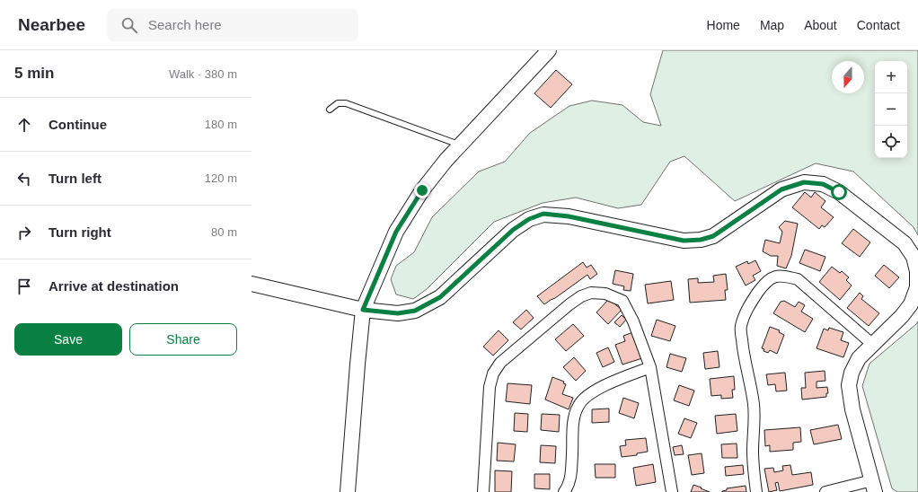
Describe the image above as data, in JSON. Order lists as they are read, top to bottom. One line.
{"north":"bottom","page":{"header":"Nearbee","search":"Search here","nav":["Home","Map","About","Contact"],"heading":["5 min","Walk · 380 m"],"map_buttons":["+","−"],"list":[["Continue","180 m"],["Turn left","120 m"],["Turn right","80 m"],"Arrive at destination"],"buttons":["Save","Share"]}}
